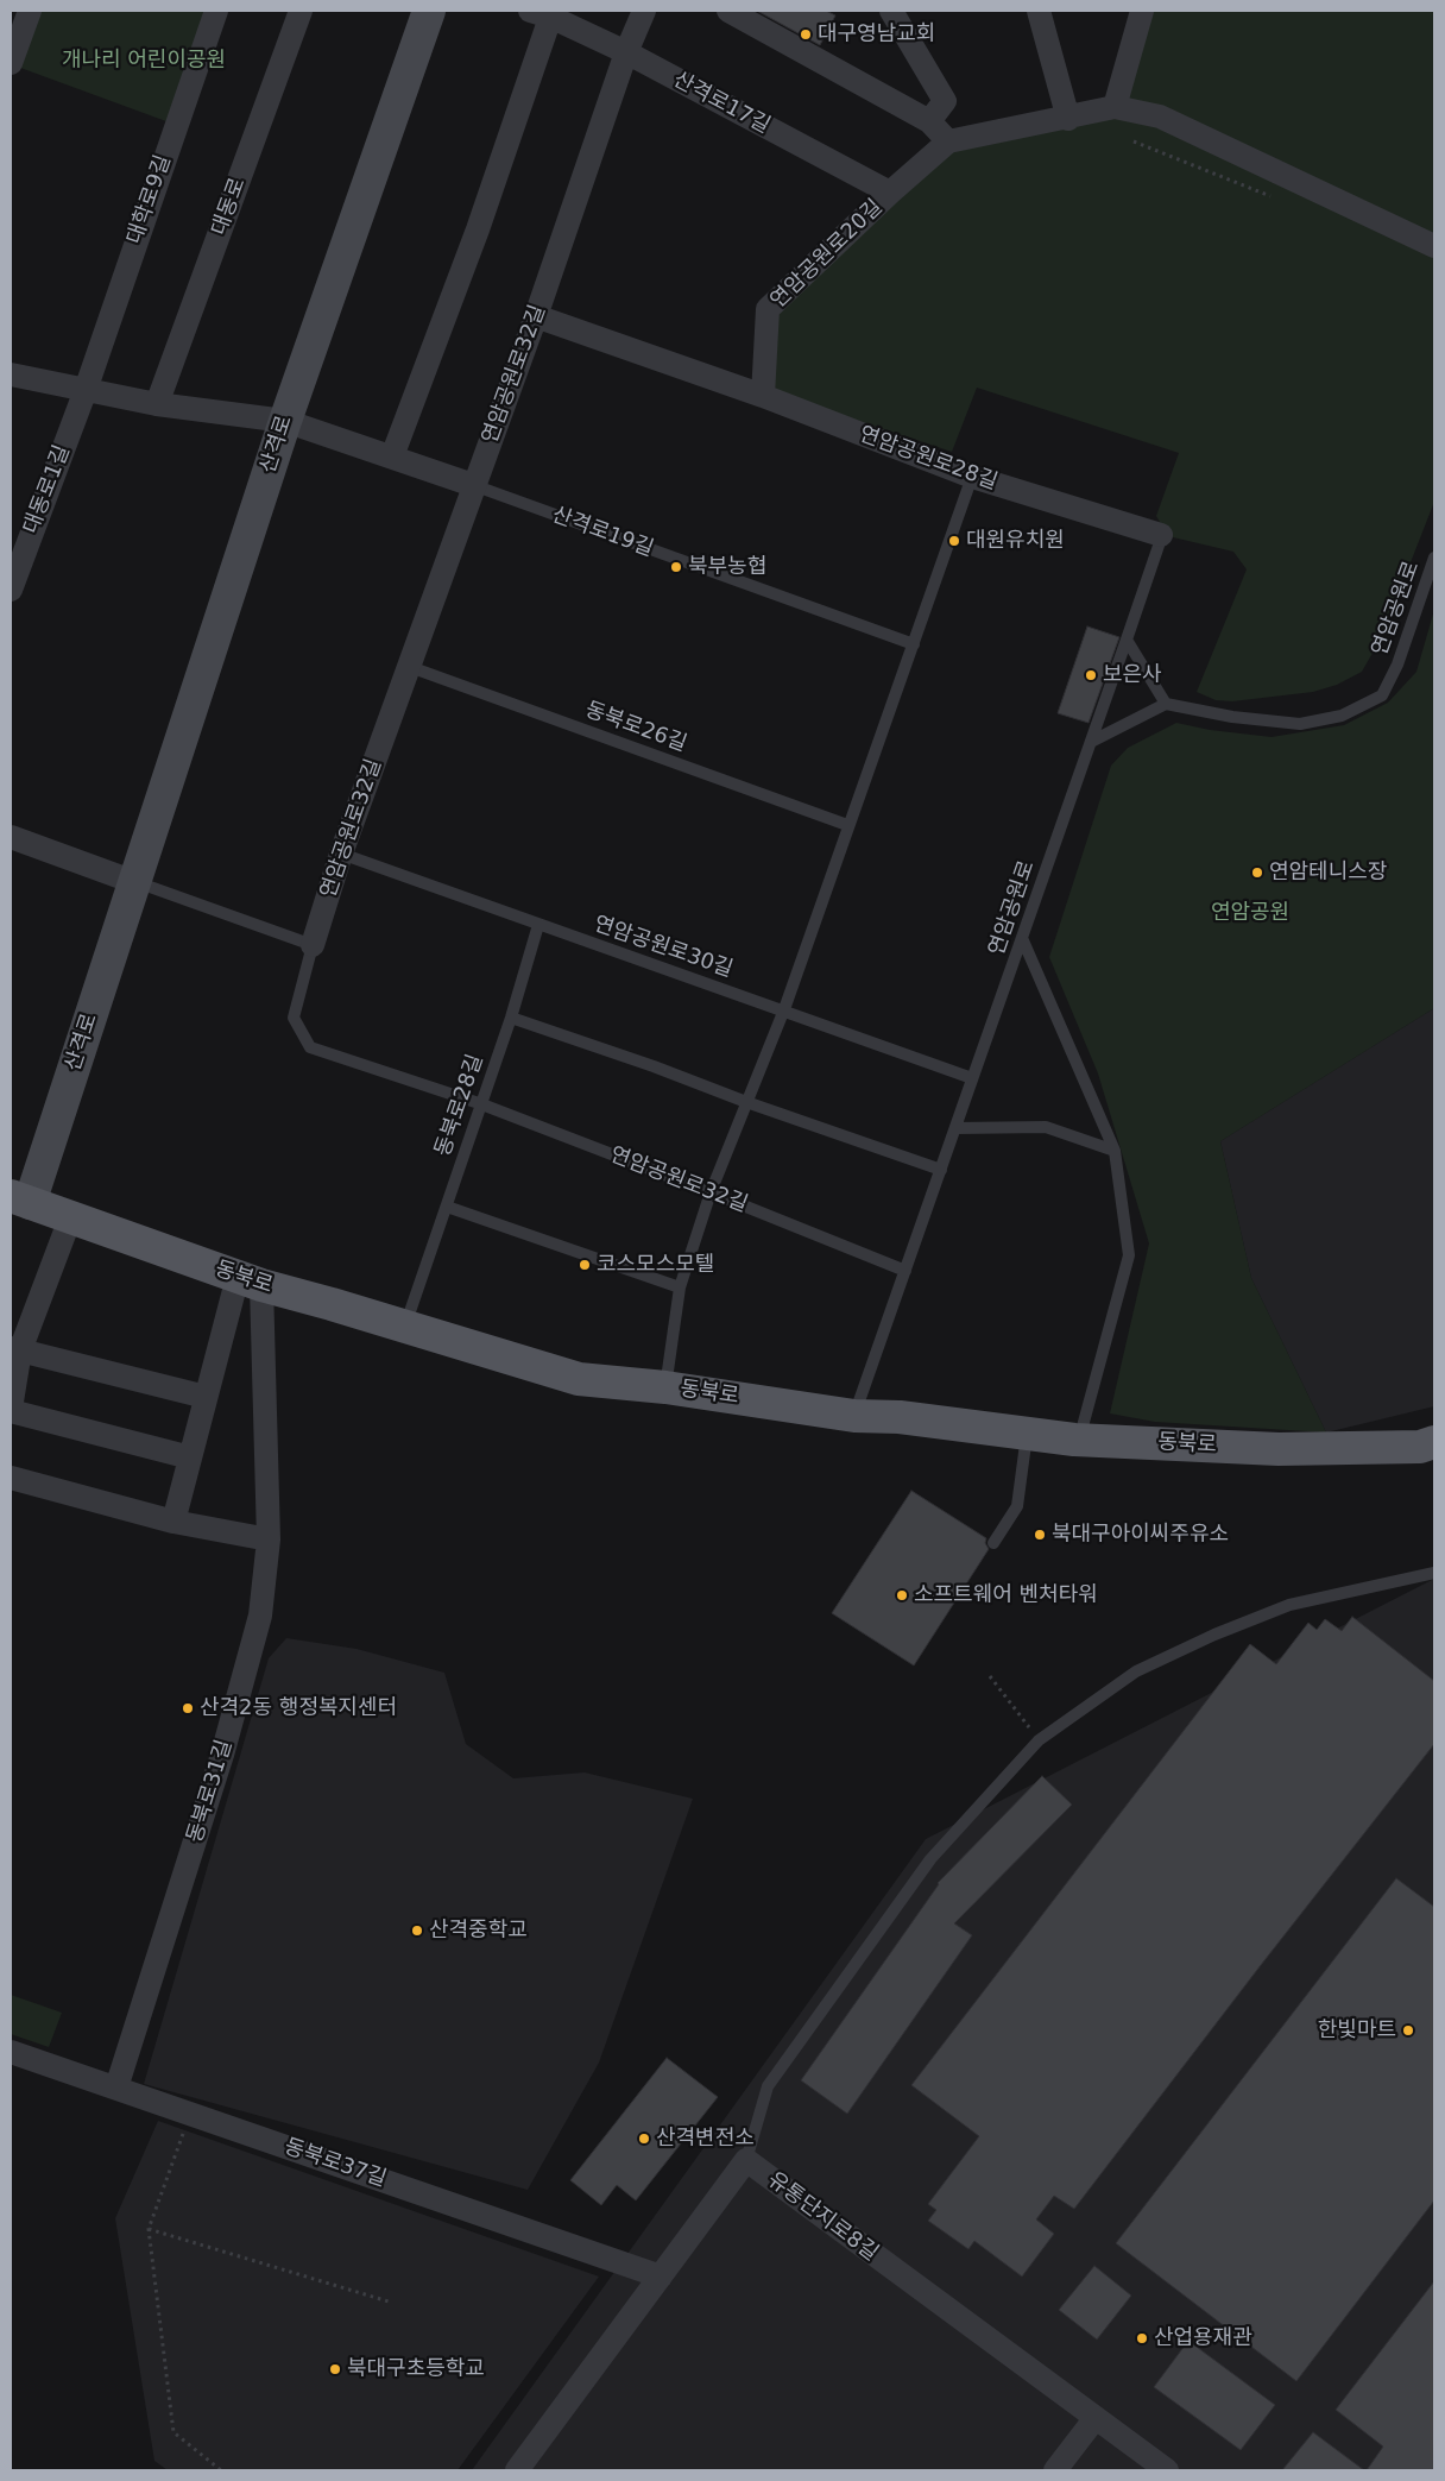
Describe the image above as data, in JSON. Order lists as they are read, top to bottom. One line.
{"streets":{"main road":["동북로"],"street":["산격로17길","대학로9길","대동로","연암공원로20길","연암공원로32길","산격로","연암공원로28길","대동로1길","산격로19길","동북로31길","동북로37길","유통단지로8길"],"lane":["연암공원로","동북로26길","연암공원로30길","동북로28길"]},"crossings":[["산격로17길","연암공원로20길"],["산격로17길","연암공원로32길"],["산격로17길","산격로19길"],["대학로9길","대동로1길"],["연암공원로20길","연암공원로28길"],["연암공원로32길","연암공원로28길"],["연암공원로32길","산격로19길"],["연암공원로32길","연암공원로"],["연암공원로32길","동북로26길"],["연암공원로32길","연암공원로30길"],["연암공원로32길","동북로28길"],["산격로","산격로19길"],["산격로","동북로"],["연암공원로28길","연암공원로"],["연암공원로","연암공원로30길"],["연암공원로","동북로"],["연암공원로30길","동북로28길"],["동북로28길","동북로"],["동북로","동북로31길"],["동북로31길","동북로37길"],["동북로37길","유통단지로8길"]],"parks":["개나리 어린이공원","연암공원"],"places":["대구영남교회","대원유치원","북부농협","보은사","연암테니스장","코스모스모텔","북대구아이씨주유소","소프트웨어 벤처타워","산격2동 행정복지센터","산격중학교","한빛마트","산격변전소","산업용재관","북대구초등학교"]}
